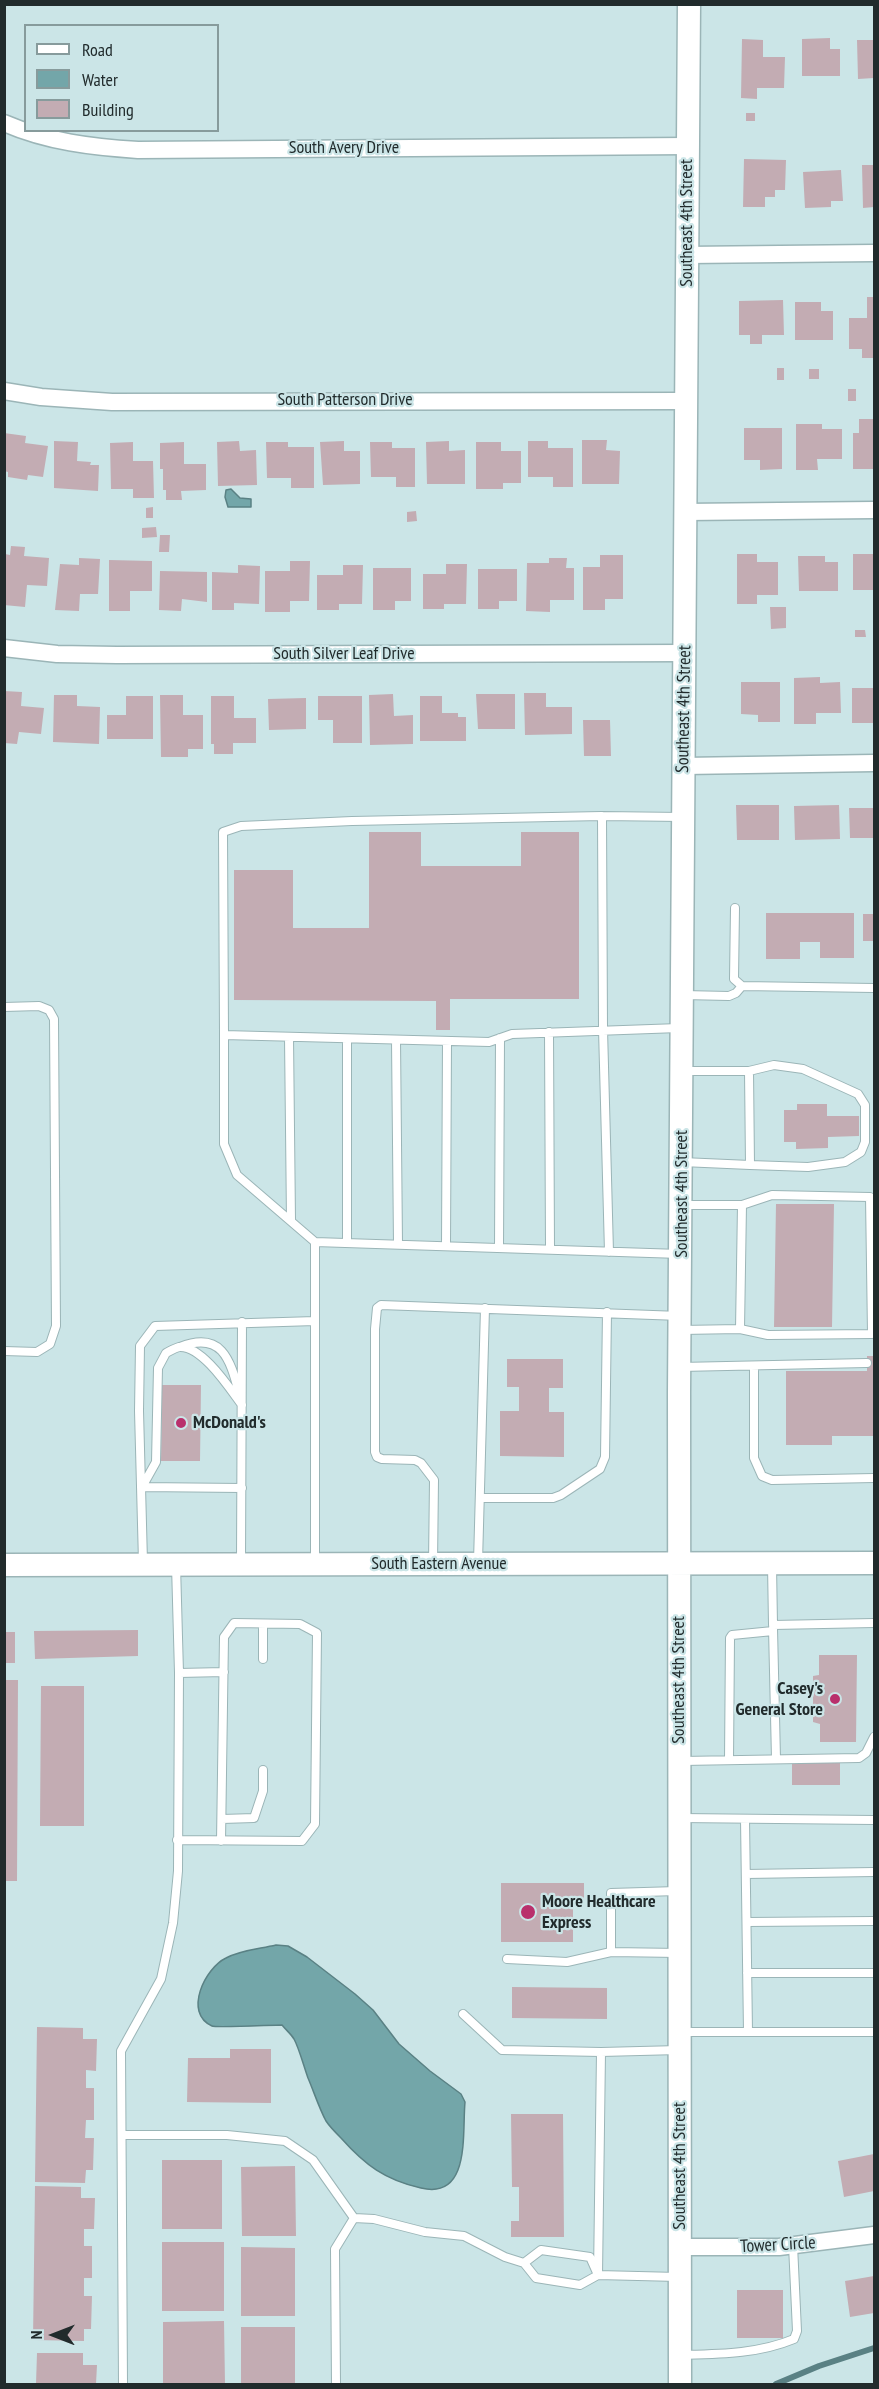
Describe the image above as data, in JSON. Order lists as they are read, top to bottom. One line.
{"streets":{"main road":["Southeast 4th Street","South Eastern Avenue"],"street":["South Avery Drive","South Patterson Drive","South Silver Leaf Drive","Tower Circle"]},"crossings":[["South Avery Drive","Southeast 4th Street"],["Southeast 4th Street","South Patterson Drive"],["Southeast 4th Street","South Silver Leaf Drive"],["Southeast 4th Street","South Eastern Avenue"],["Southeast 4th Street","Tower Circle"]],"places":["McDonald's","Casey's General Store","Moore Healthcare Express"],"legend":["Road","Water","Building"],"north":"left"}
